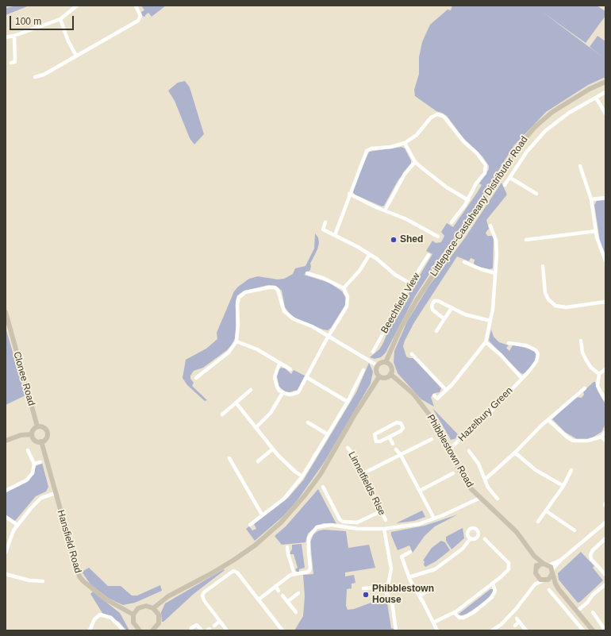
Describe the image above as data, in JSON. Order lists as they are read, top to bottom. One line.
{"streets":{"street":["Littlepace-Castaheany Distributor Road","Beechfield View","Clonee Road","Hazelbury Green","Phibblestown Road","Linnetfields Rise","Hansfield Road"]},"crossings":[["Littlepace-Castaheany Distributor Road","Phibblestown Road"],["Clonee Road","Hansfield Road"],["Hazelbury Green","Phibblestown Road"]],"places":["Shed","Phibblestown House"],"scale_bar":"100 m"}
